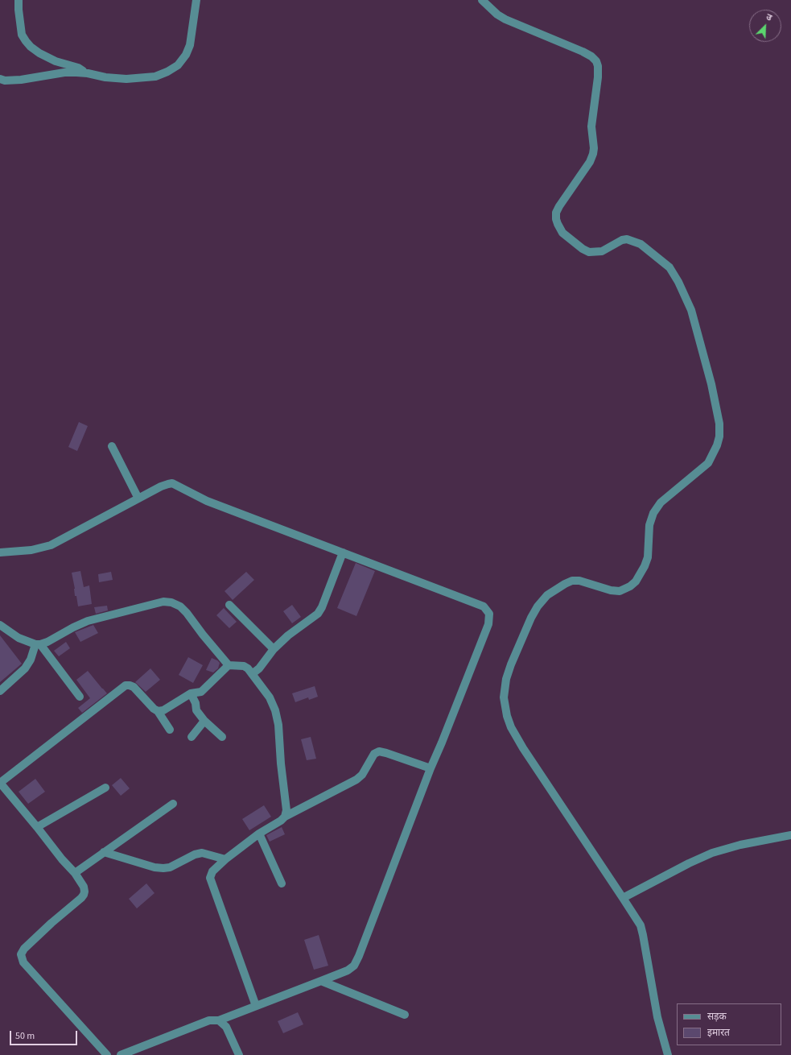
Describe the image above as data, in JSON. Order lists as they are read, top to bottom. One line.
{"legend":["सड़क","इमारत"],"scale_bar":"50 m","north":"top right"}
